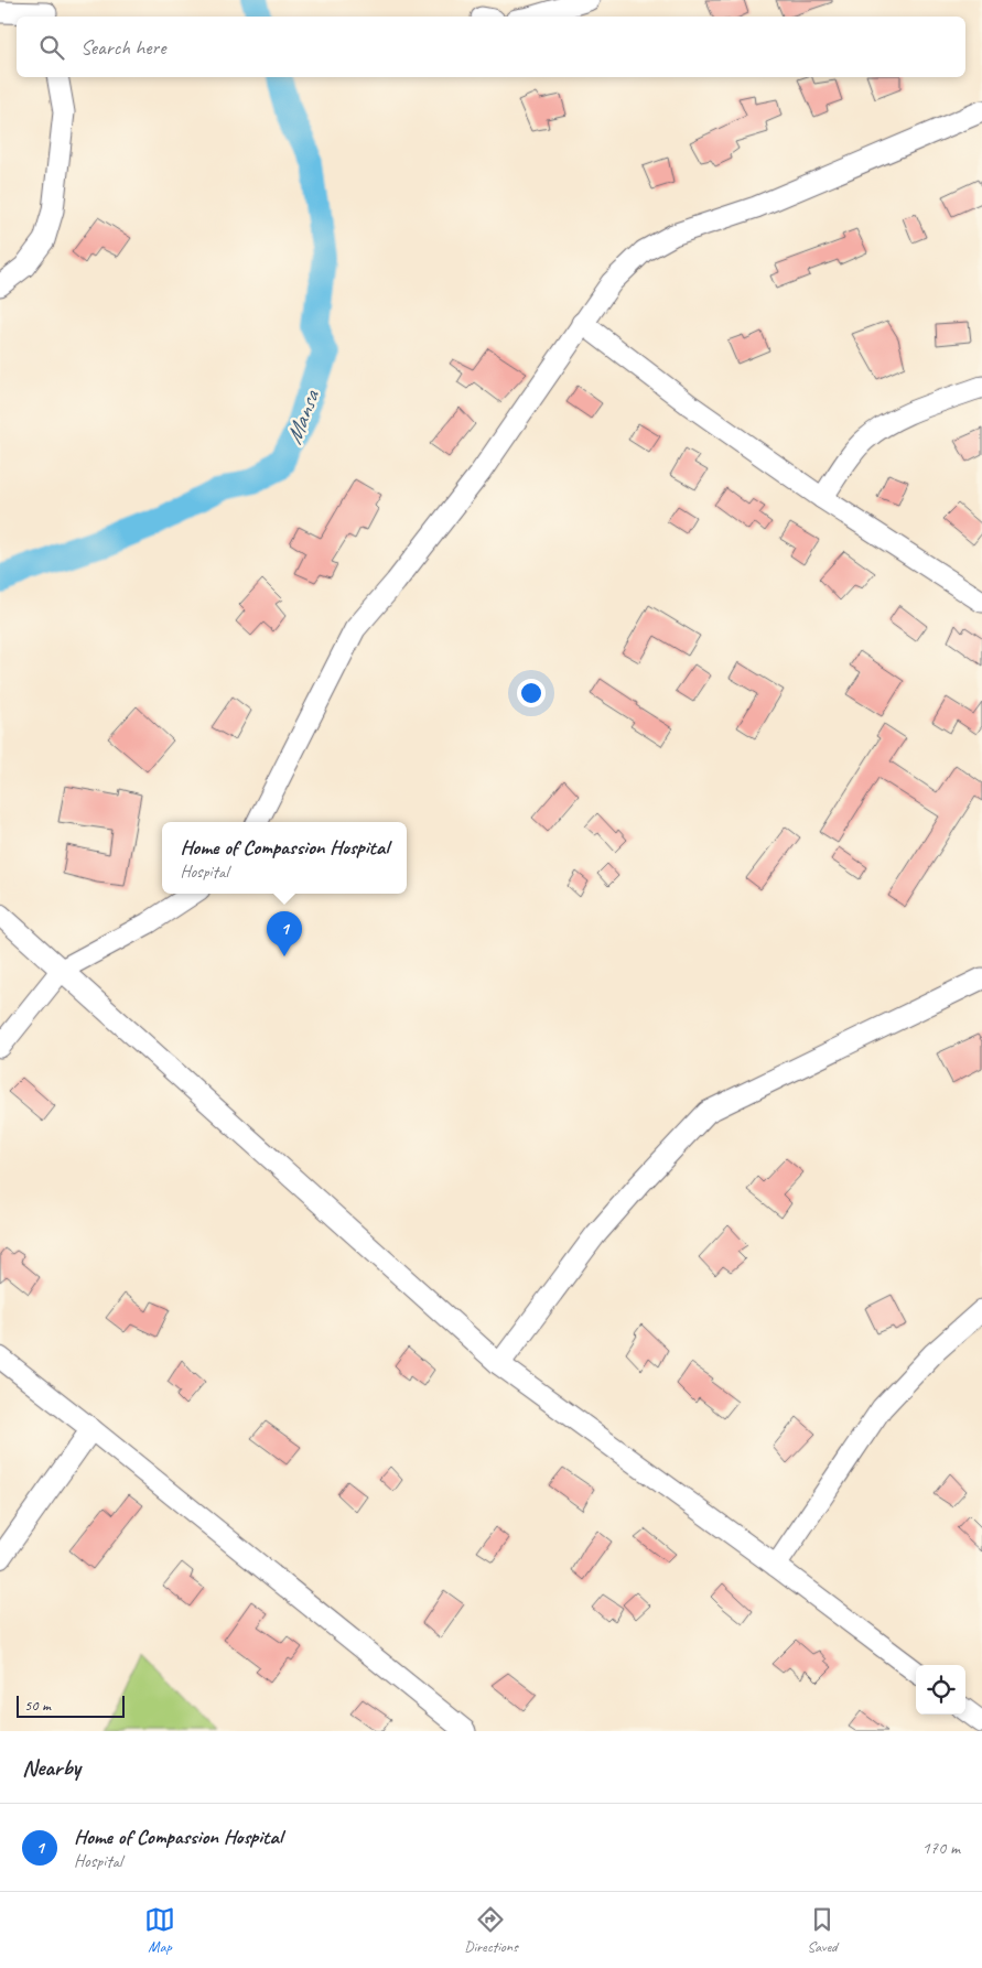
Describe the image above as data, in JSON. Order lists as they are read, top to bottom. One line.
{"water":["Mansa"],"scale_bar":"50 m","page":{"search":"Search here","popup":["Home of Compassion Hospital","Hospital"],"pins":"1","scale":"50 m","heading":"Nearby","list":[{"mark":"1","name":"Home of Compassion Hospital","note":"Hospital","value":"170 m"}],"nav":["Map","Directions","Saved"]}}
